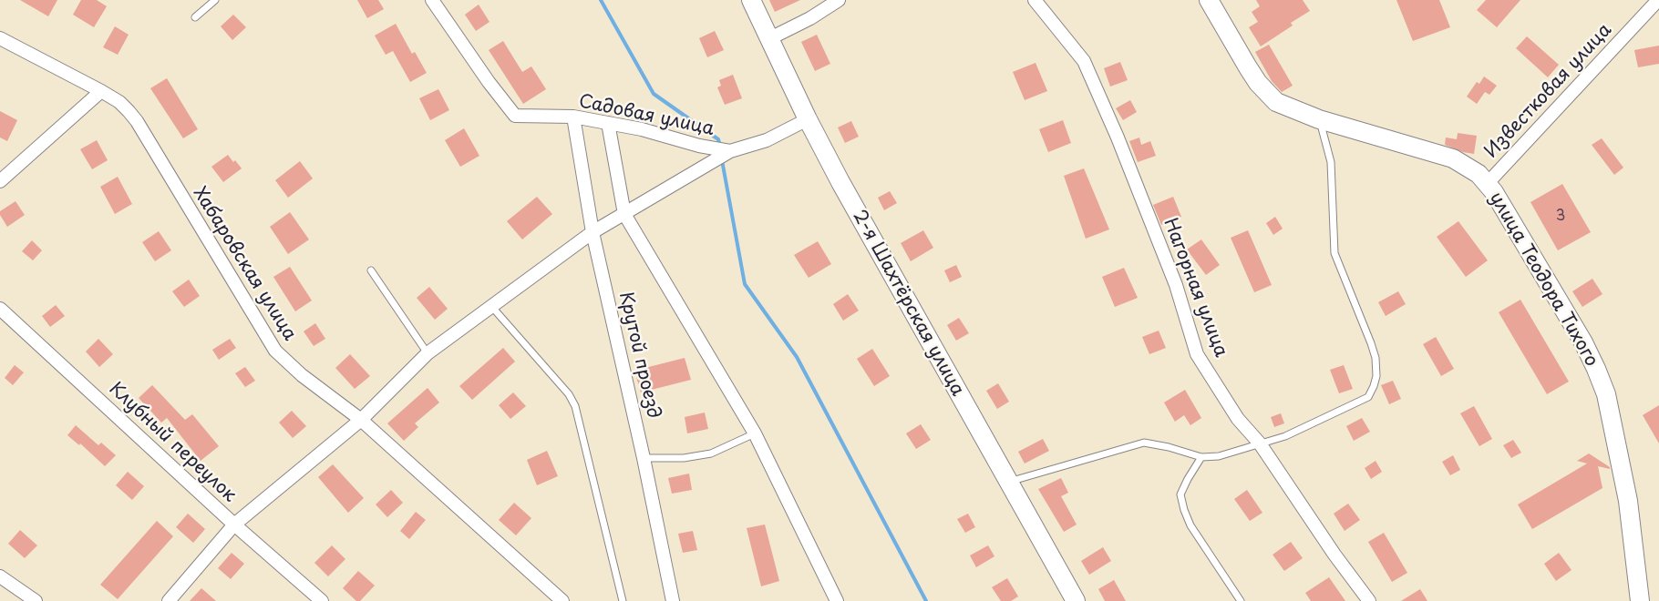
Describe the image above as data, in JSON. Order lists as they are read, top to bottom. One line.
{"streets":{"street":["Известковая улица","Садовая улица","Хабаровская улица","улица Теодора Тихого","Нагорная улица","2-я Шахтёрская улица","Крутой проезд","Клубный переулок"]},"crossings":[["Известковая улица","улица Теодора Тихого"],["Садовая улица","2-я Шахтёрская улица"],["Садовая улица","Крутой проезд"]],"house_numbers":["3"]}
